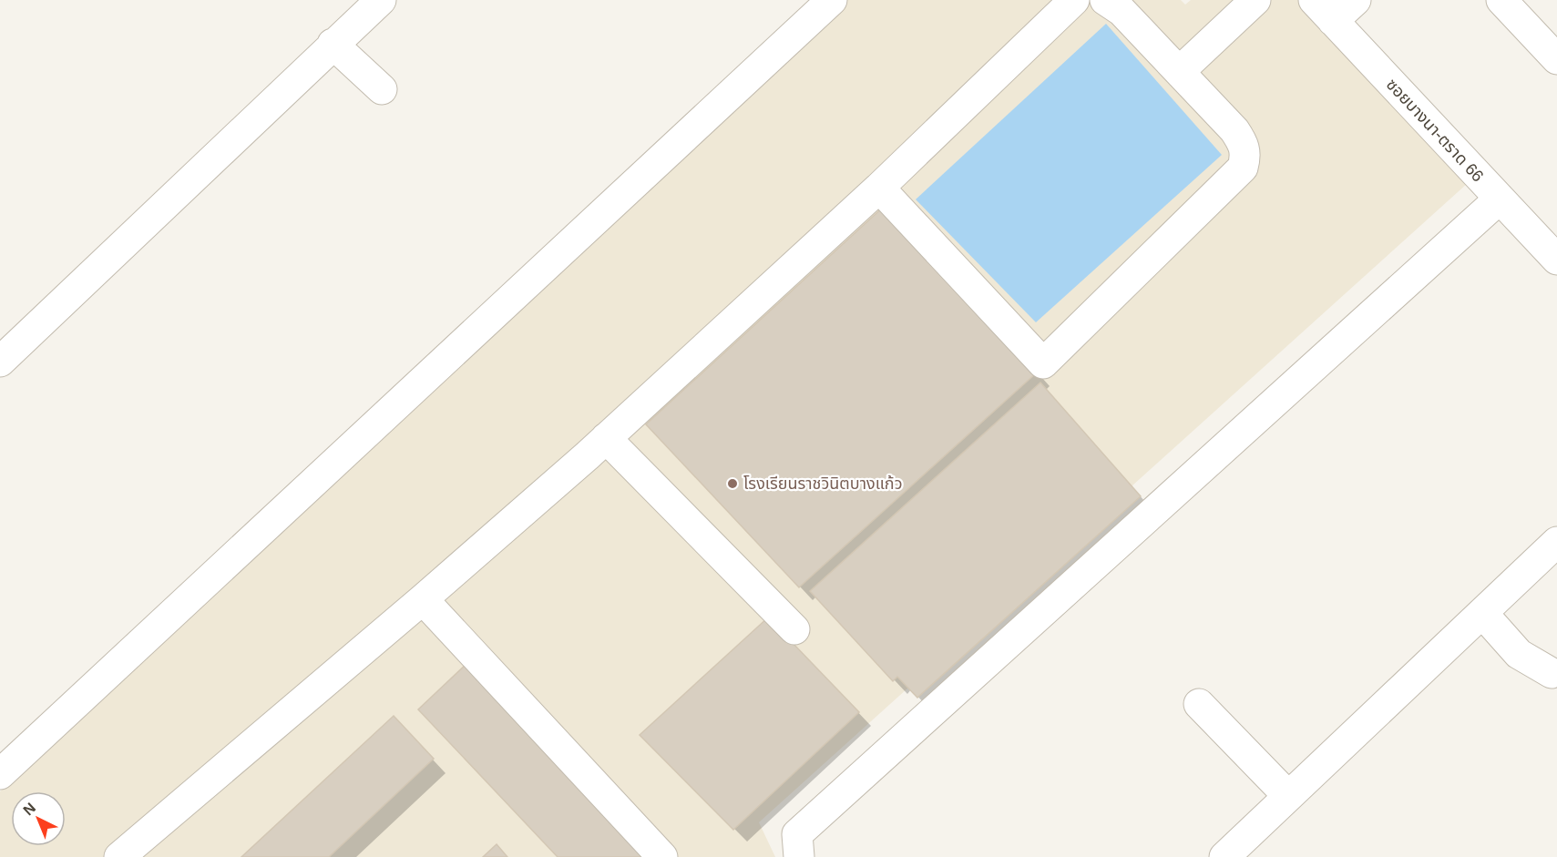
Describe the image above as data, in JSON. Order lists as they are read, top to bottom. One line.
{"streets":{"street":["ซอยบางนา-ตราด 66"]},"places":["โรงเรียนราชวินิตบางแก้ว"],"north":"top left"}
